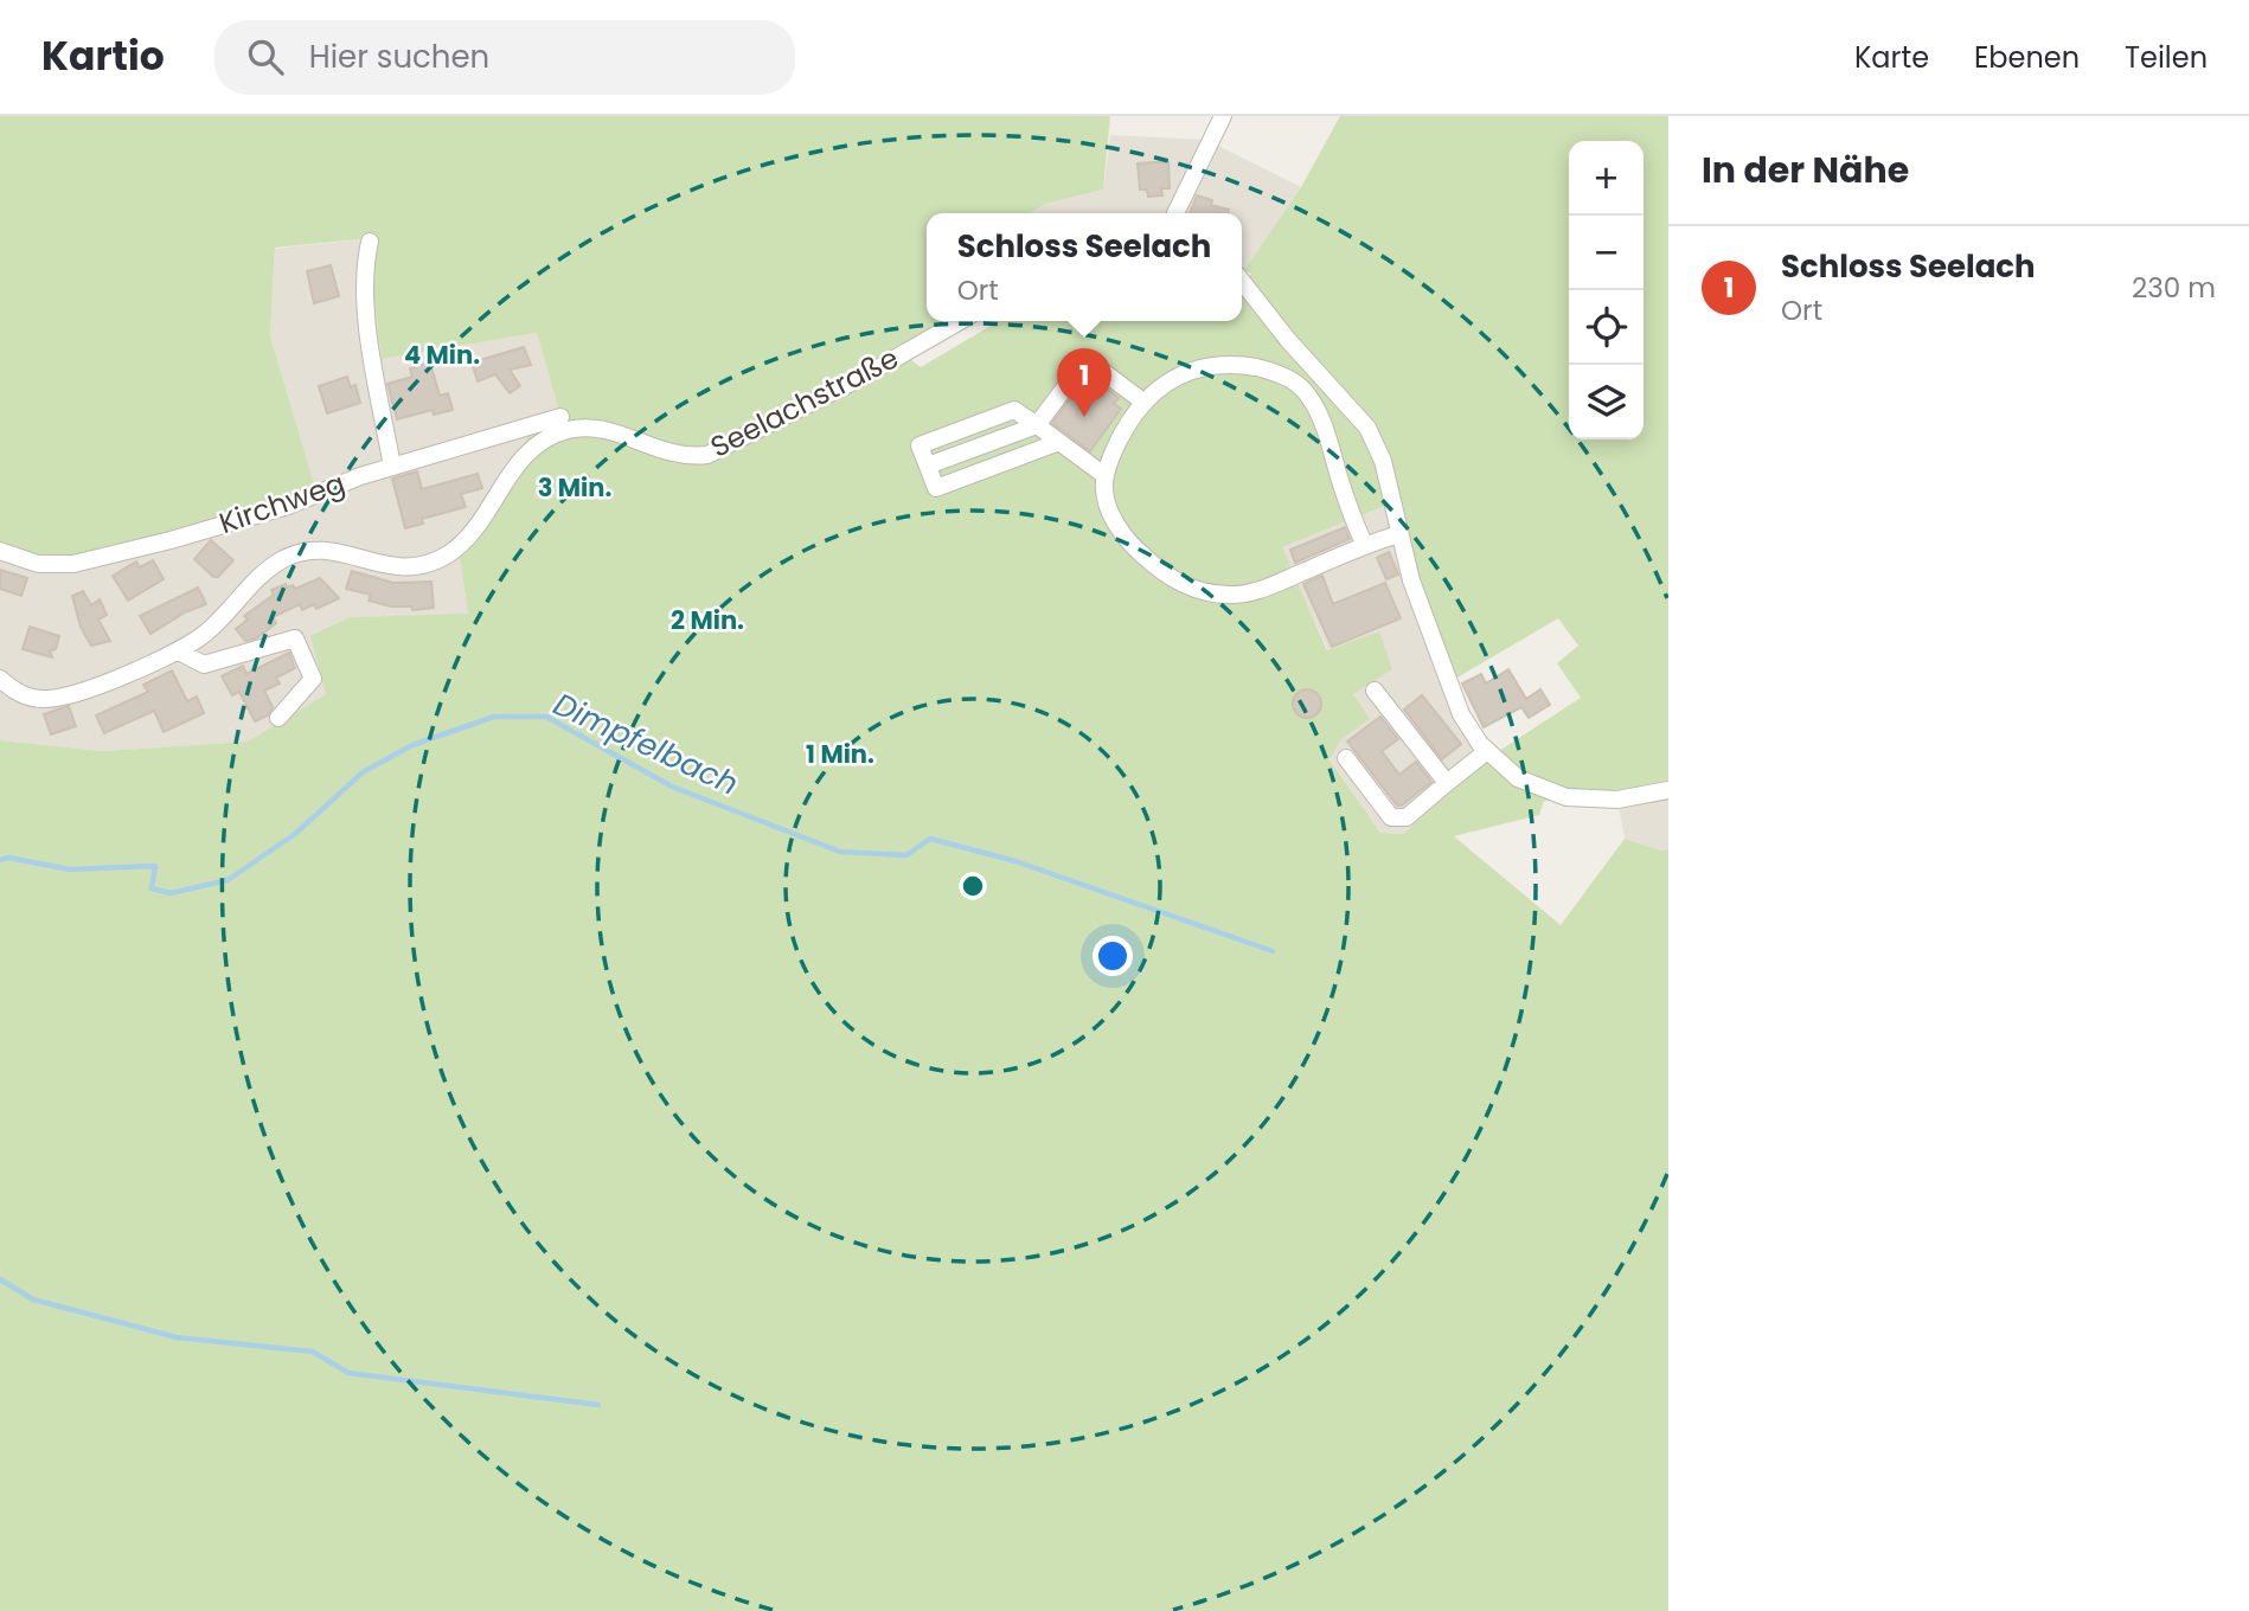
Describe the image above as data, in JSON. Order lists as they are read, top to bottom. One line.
{"streets":{"street":["Seelachstraße","Kirchweg"]},"water":["Dimpfelbach"],"page":{"header":"Kartio","search":"Hier suchen","nav":["Karte","Ebenen","Teilen"],"heading":"In der Nähe","map_buttons":["+","−"],"popup":["Schloss Seelach","Ort"],"list":[{"mark":"1","name":"Schloss Seelach","note":"Ort","value":"230 m"}],"pins":"1"},"rings":["4 Min.","3 Min.","2 Min.","1 Min."]}
